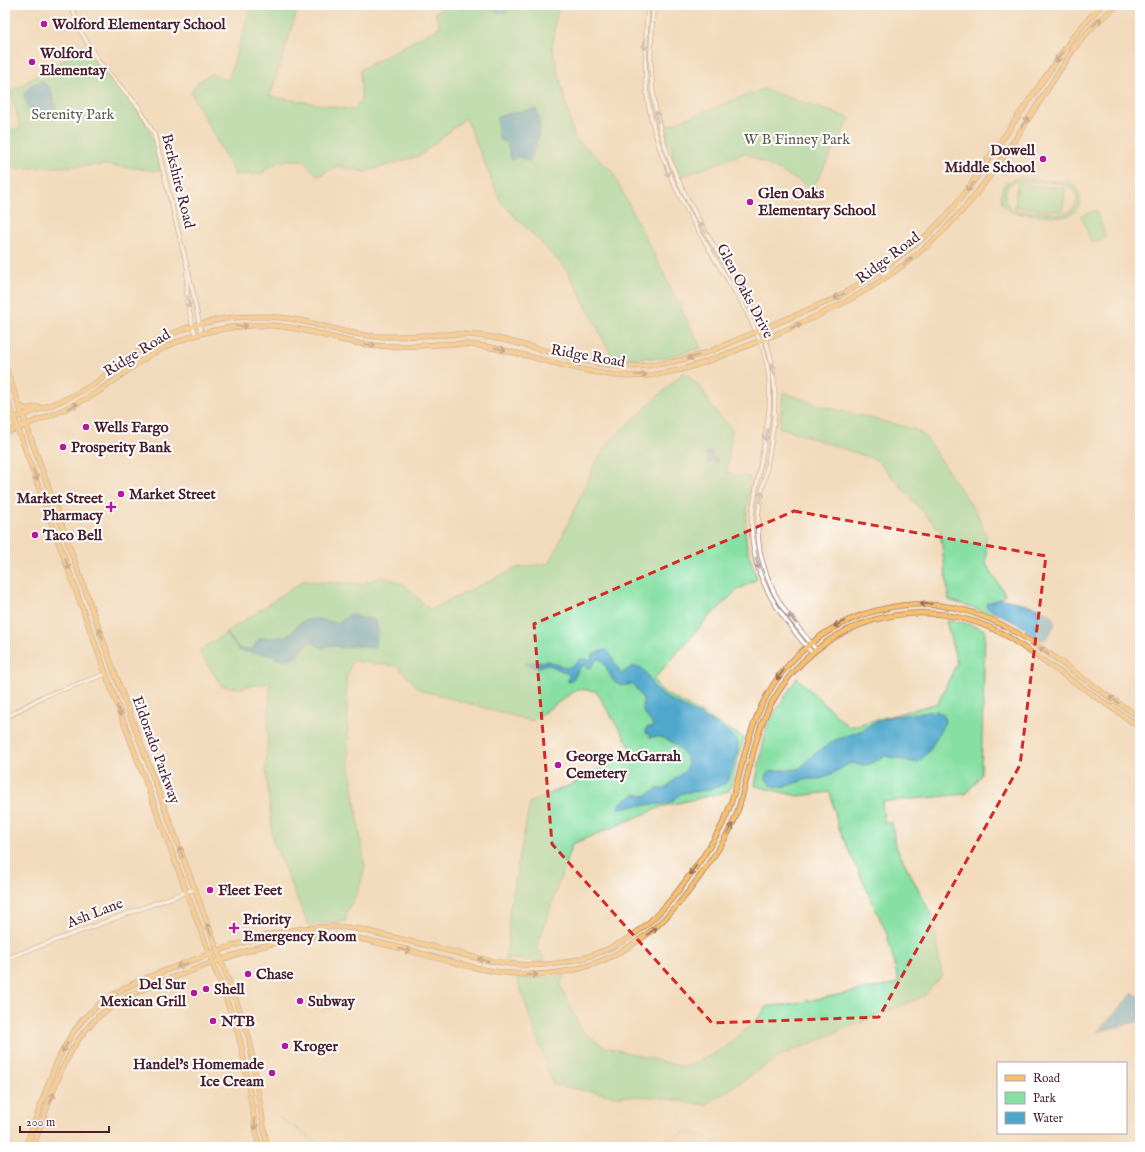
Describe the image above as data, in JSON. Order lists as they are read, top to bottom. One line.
{"streets":{"main road":["Ridge Road","Eldorado Parkway"],"street":["Berkshire Road","Glen Oaks Drive","Ash Lane"]},"crossings":[["Berkshire Road","Ridge Road"],["Ridge Road","Glen Oaks Drive"],["Ridge Road","Eldorado Parkway"],["Eldorado Parkway","Ash Lane"]],"parks":["Serenity Park","W B Finney Park"],"places":{"other":["Wolford Elementary School","Wolford Elementay","Dowell Middle School","Glen Oaks Elementary School","Wells Fargo","Prosperity Bank","Market Street","Taco Bell","George McGarrah Cemetery","Fleet Feet","Chase","Shell","Del Sur Mexican Grill","Subway","NTB","Kroger","Handel's Homemade Ice Cream"],"health":["Market Street Pharmacy","Priority Emergency Room"]},"legend":["Road","Park","Water"],"scale_bar":"200 m"}
